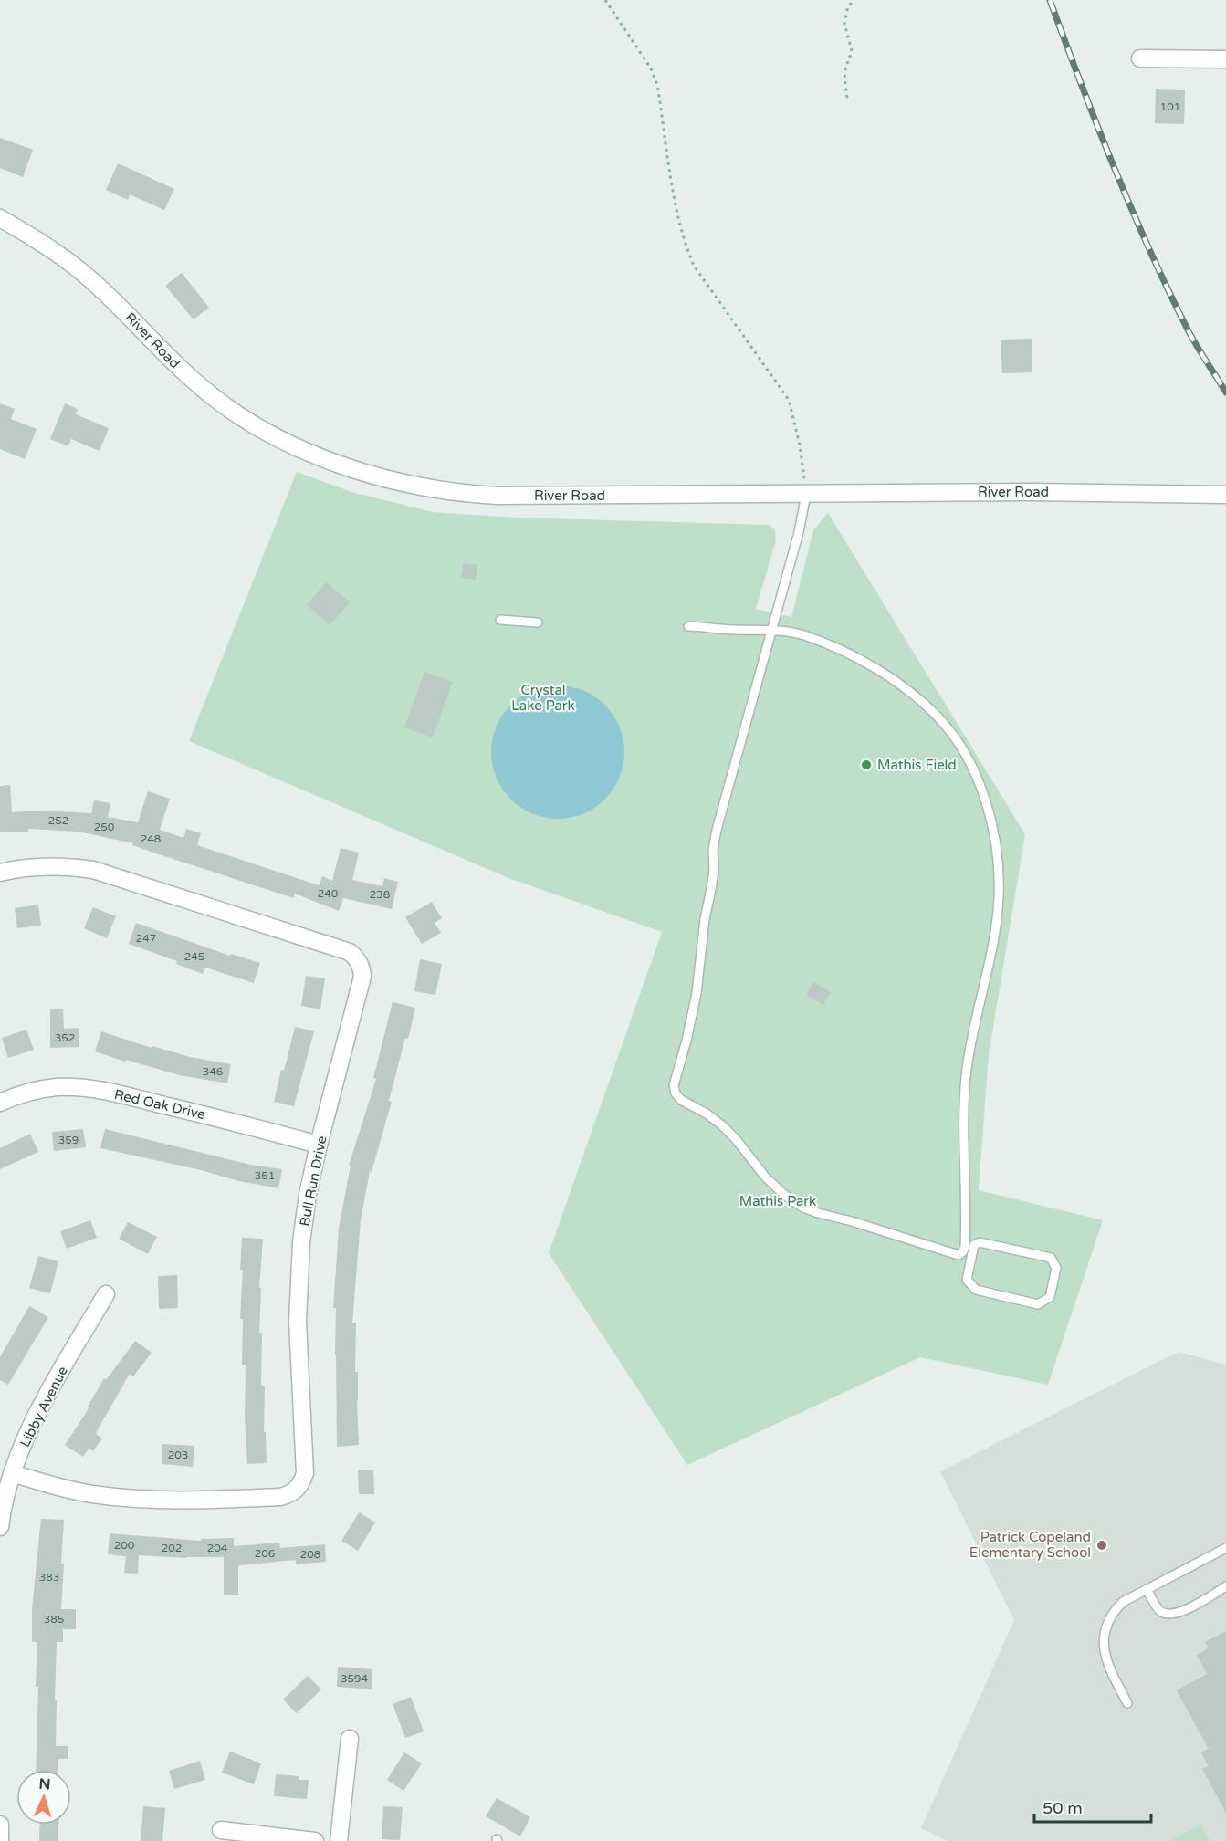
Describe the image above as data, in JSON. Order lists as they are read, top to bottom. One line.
{"streets":{"street":["River Road","Red Oak Drive","Bull Run Drive","Libby Avenue"]},"crossings":[["Red Oak Drive","Bull Run Drive"],["Bull Run Drive","Libby Avenue"]],"parks":["Crystal Lake Park","Mathis Park"],"places":["Mathis Field","Patrick Copeland Elementary School"],"house_numbers":["101","252","250","248","240","238","247","245","352","346","359","351","203","200","202","204","206","208","383","385","3594"],"scale_bar":"50 m","north":"top"}
